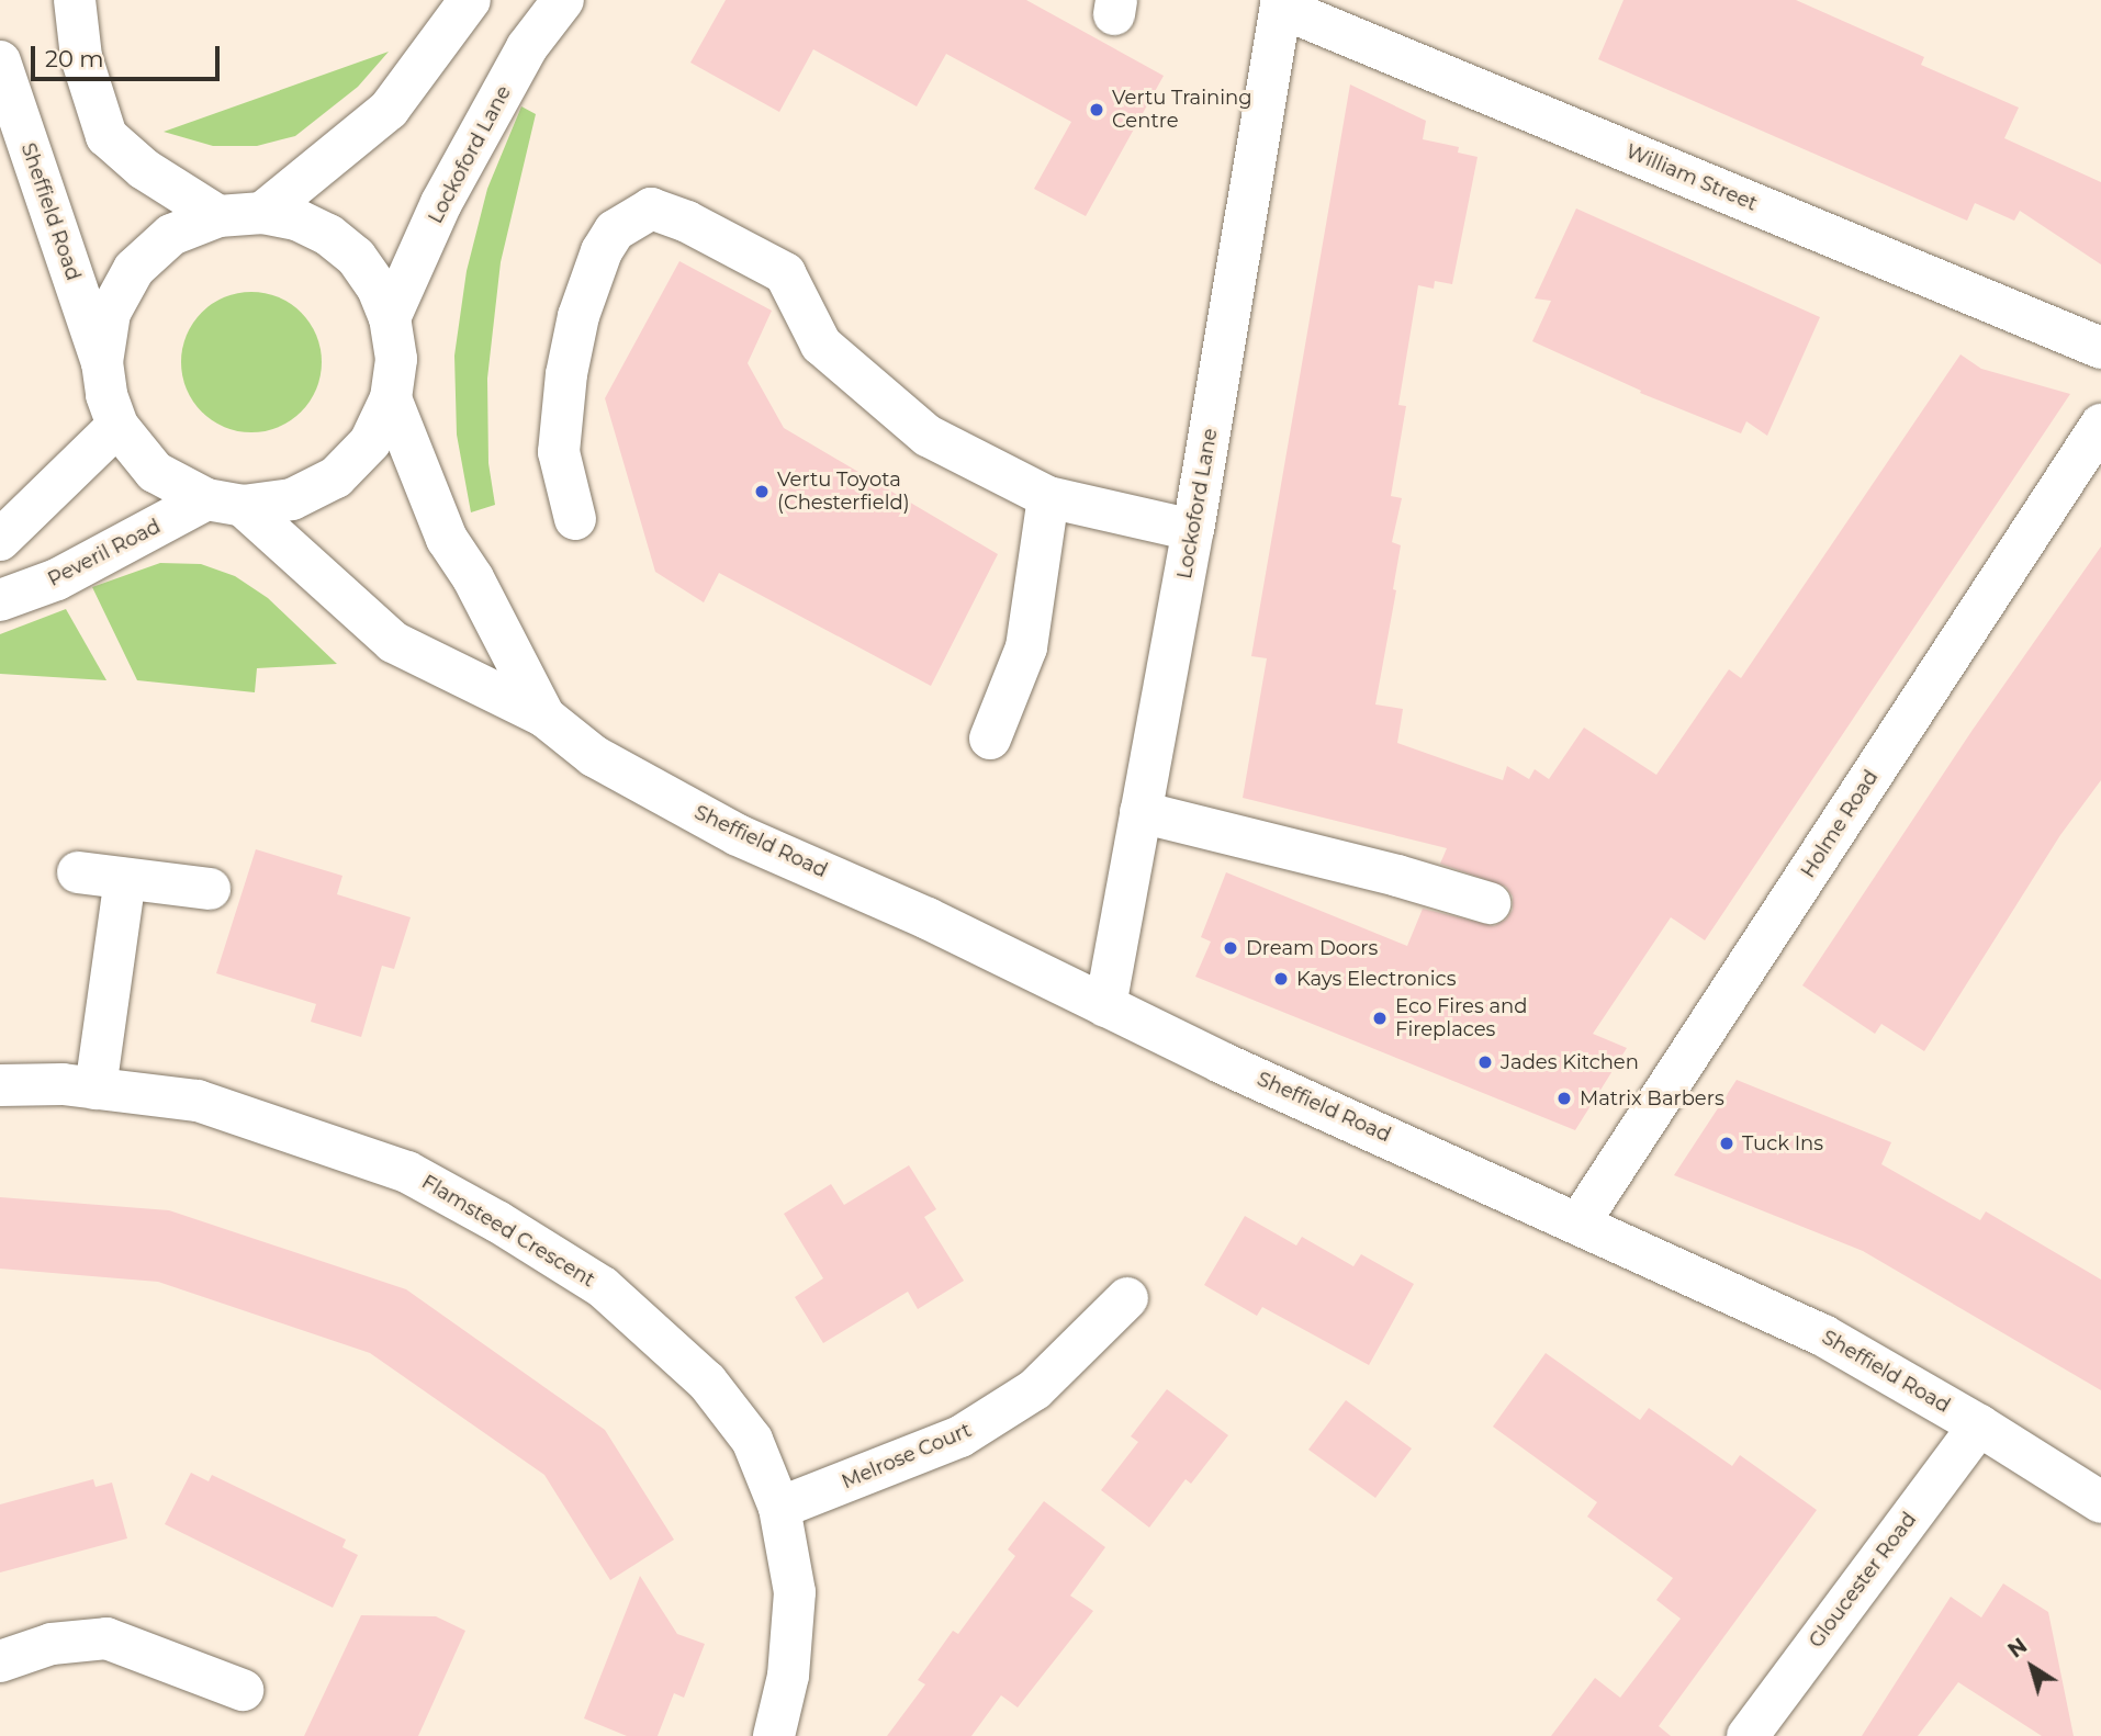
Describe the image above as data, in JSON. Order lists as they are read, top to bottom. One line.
{"streets":{"street":["Lockoford Lane","William Street","Sheffield Road","Peveril Road","Holme Road","Flamsteed Crescent","Melrose Court","Gloucester Road"]},"crossings":[["Lockoford Lane","William Street"],["Lockoford Lane","Sheffield Road"],["Sheffield Road","Peveril Road"],["Sheffield Road","Holme Road"],["Sheffield Road","Gloucester Road"],["Flamsteed Crescent","Melrose Court"]],"places":["Vertu Training Centre","Vertu Toyota (Chesterfield)","Dream Doors","Kays Electronics","Eco Fires and Fireplaces","Jades Kitchen","Matrix Barbers","Tuck Ins"],"scale_bar":"20 m","north":"top left"}
